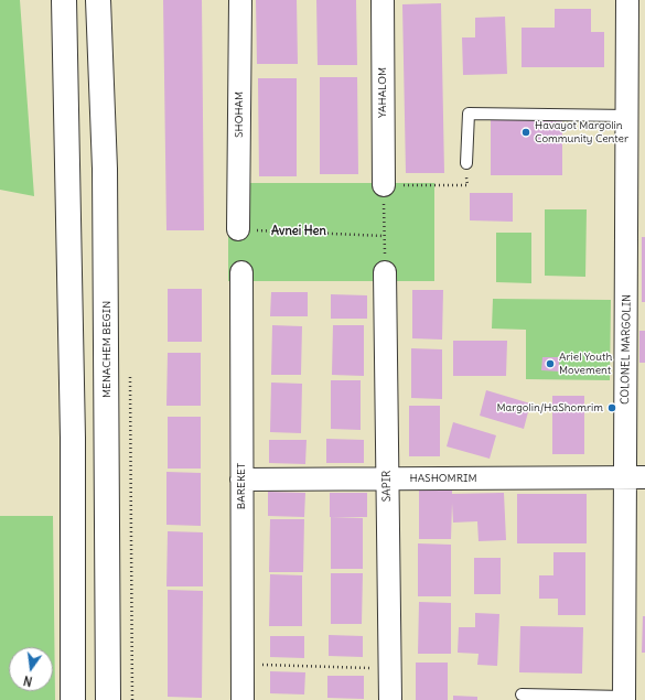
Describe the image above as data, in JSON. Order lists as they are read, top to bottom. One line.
{"streets":{"main road":["MENACHEM BEGIN"],"street":["YAHALOM","SHOHAM","COLONEL MARGOLIN","HASHOMRIM","BAREKET","SAPIR"]},"crossings":[["COLONEL MARGOLIN","HASHOMRIM"],["HASHOMRIM","BAREKET"],["HASHOMRIM","SAPIR"]],"districts":["Avnei Hen"],"places":["Havayot Margolin Community Center","Ariel Youth Movement","Margolin/HaShomrim"],"north":"bottom"}
